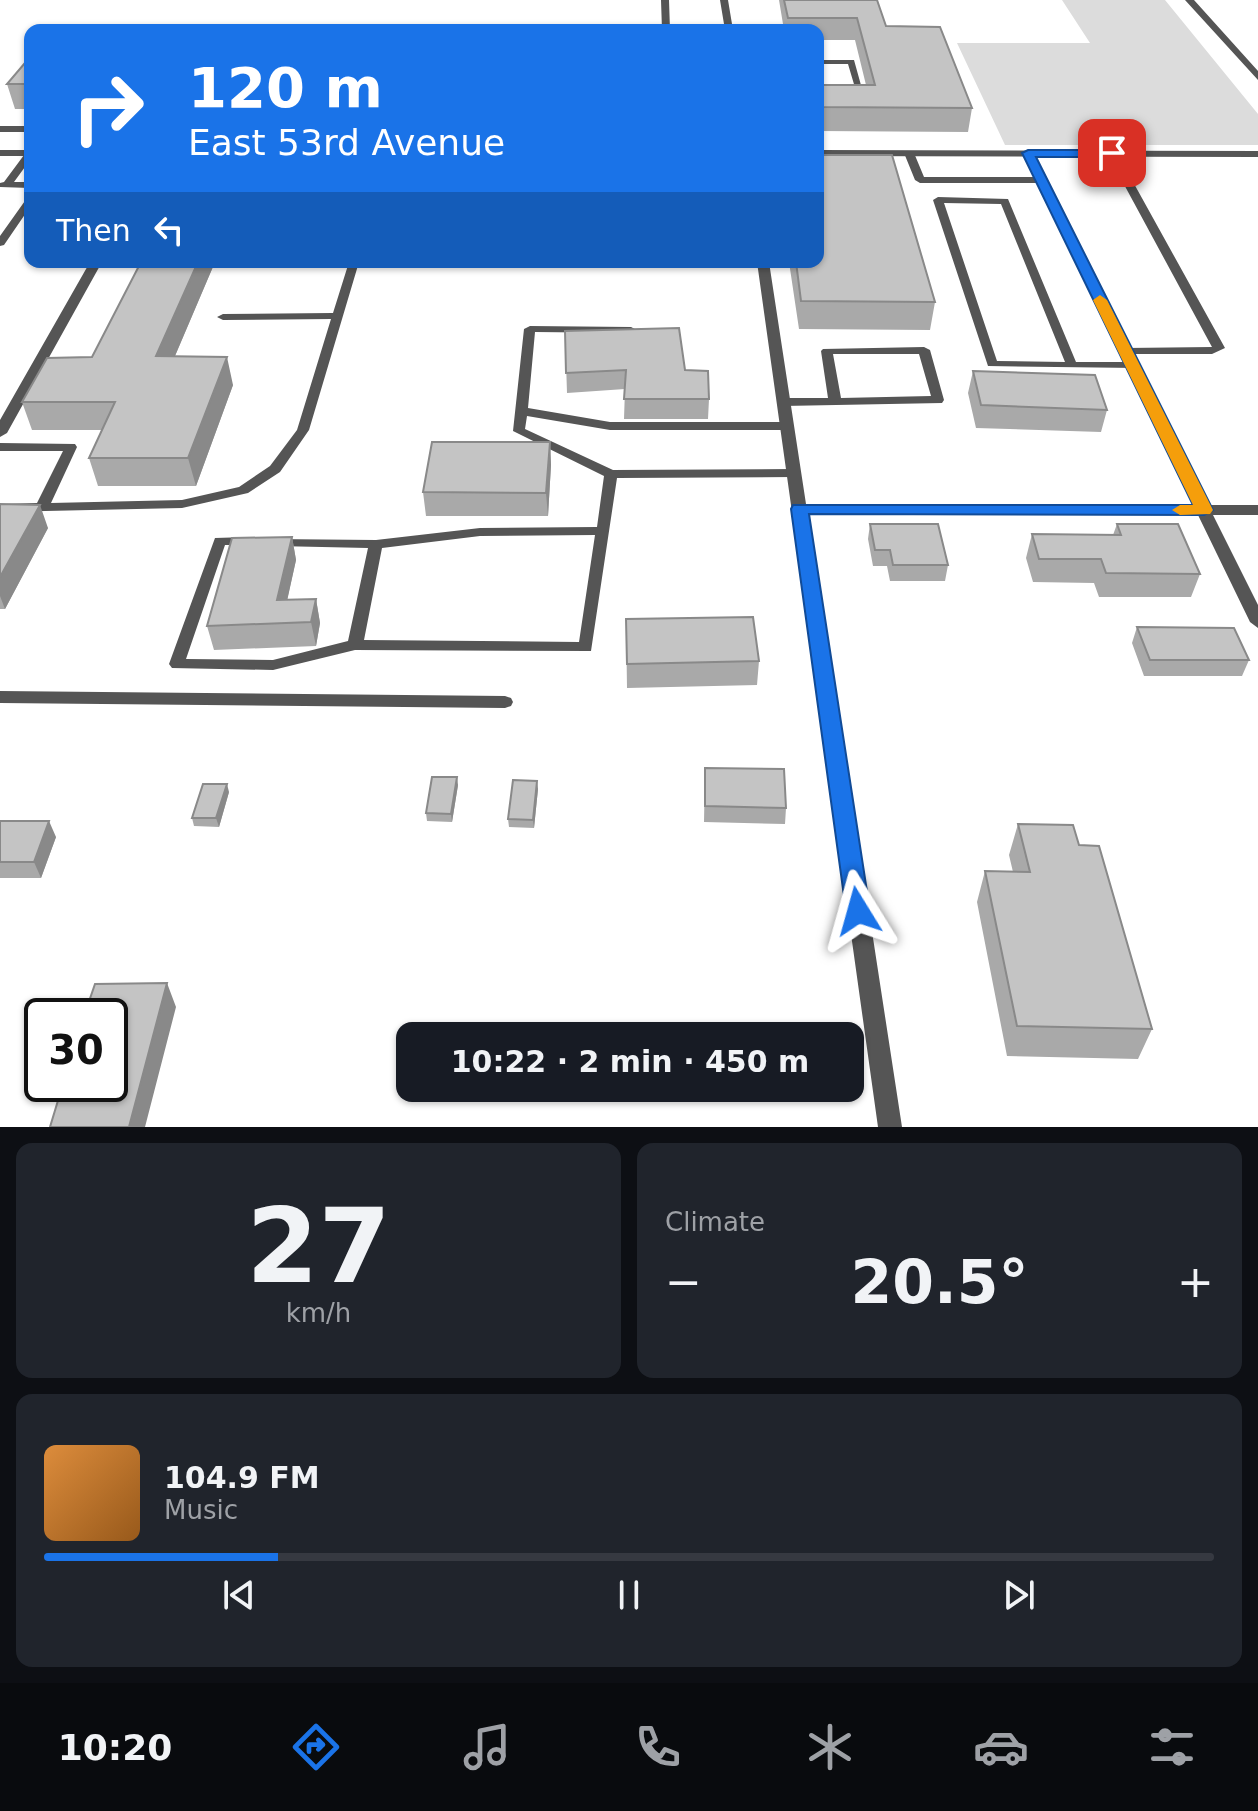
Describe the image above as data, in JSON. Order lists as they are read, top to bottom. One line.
{"page":{"turn":["120 m","East 53rd Avenue"],"then":"Then","limit":"30","trip":"10:22 · 2 min · 450 m","tile":[["27","km/h"],"Climate"],"heat":["−","20.5°","+"],"song":["104.9 FM","Music"],"tabs":"10:20"}}
